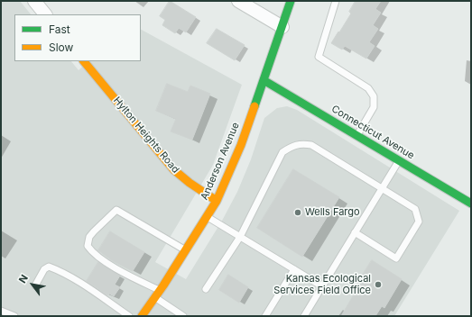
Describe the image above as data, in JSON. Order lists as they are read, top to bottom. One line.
{"streets":{"street":["Connecticut Avenue","Hylton Heights Road","Anderson Avenue"]},"crossings":[["Connecticut Avenue","Anderson Avenue"],["Hylton Heights Road","Anderson Avenue"]],"places":["Wells Fargo","Kansas Ecological Services Field Office"],"legend":["Fast","Slow"],"north":"top left"}
